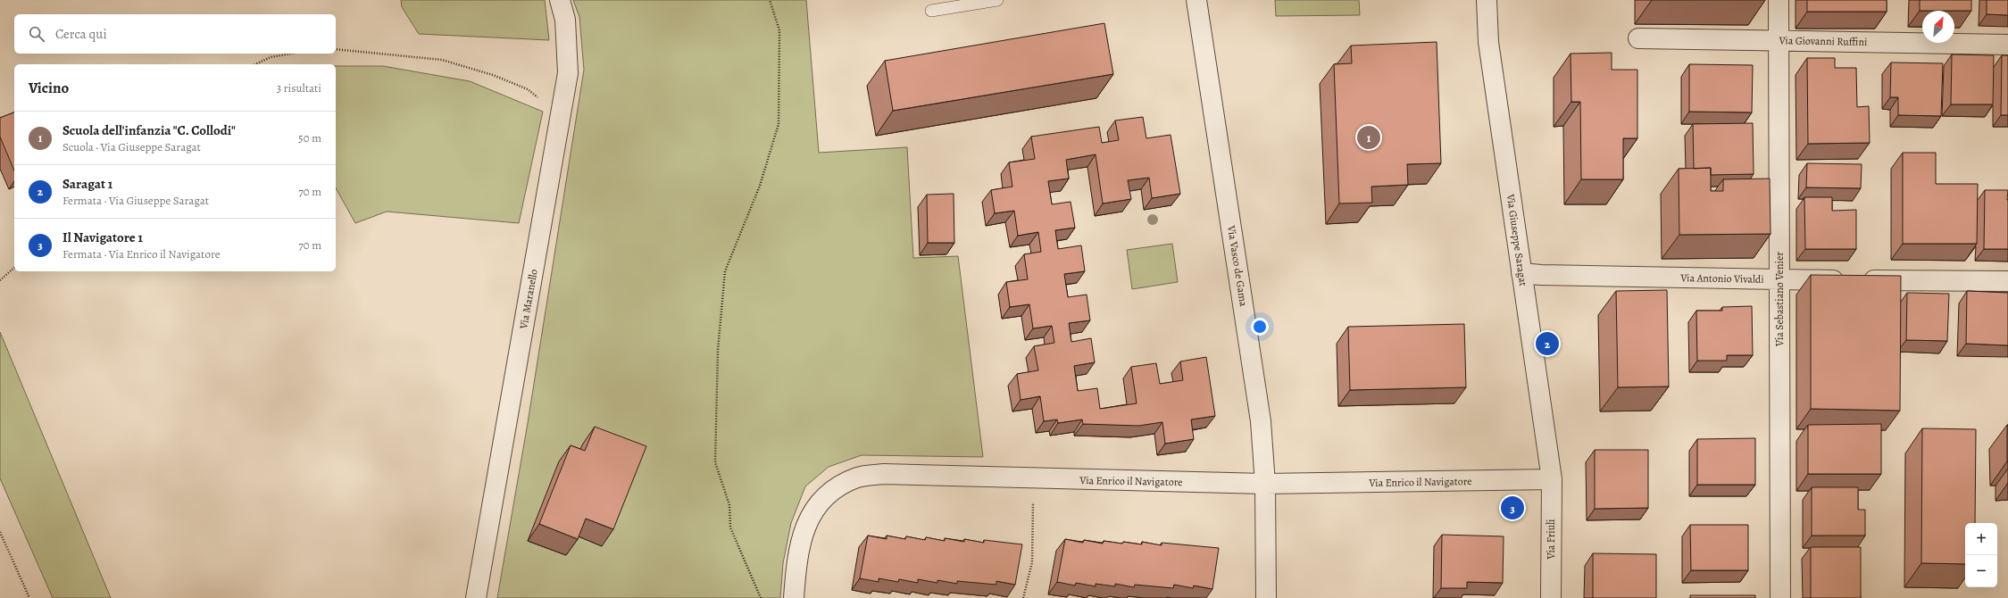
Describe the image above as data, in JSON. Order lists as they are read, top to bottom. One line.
{"streets":{"street":["Via Giovanni Ruffini","Via Giuseppe Saragat","Via Vasco de Gama","Via Antonio Vivaldi","Via Maranello","Via Sebastiano Venier","Via Enrico il Navigatore","Via Friuli"]},"crossings":[["Via Giovanni Ruffini","Via Sebastiano Venier"],["Via Giuseppe Saragat","Via Antonio Vivaldi"],["Via Giuseppe Saragat","Via Enrico il Navigatore"],["Via Giuseppe Saragat","Via Friuli"],["Via Vasco de Gama","Via Enrico il Navigatore"],["Via Antonio Vivaldi","Via Sebastiano Venier"],["Via Enrico il Navigatore","Via Friuli"]],"north":"top right","page":{"search":"Cerca qui","heading":["Vicino","3 risultati"],"list":[{"mark":"1","name":"Scuola dell'infanzia \"C. Collodi\"","note":"Scuola · Via Giuseppe Saragat","value":"50 m"},{"mark":"2","name":"Saragat 1","note":"Fermata · Via Giuseppe Saragat","value":"70 m"},{"mark":"3","name":"Il Navigatore 1","note":"Fermata · Via Enrico il Navigatore","value":"70 m"}],"pins":["1","2","3"],"map_buttons":["+","−"]}}
